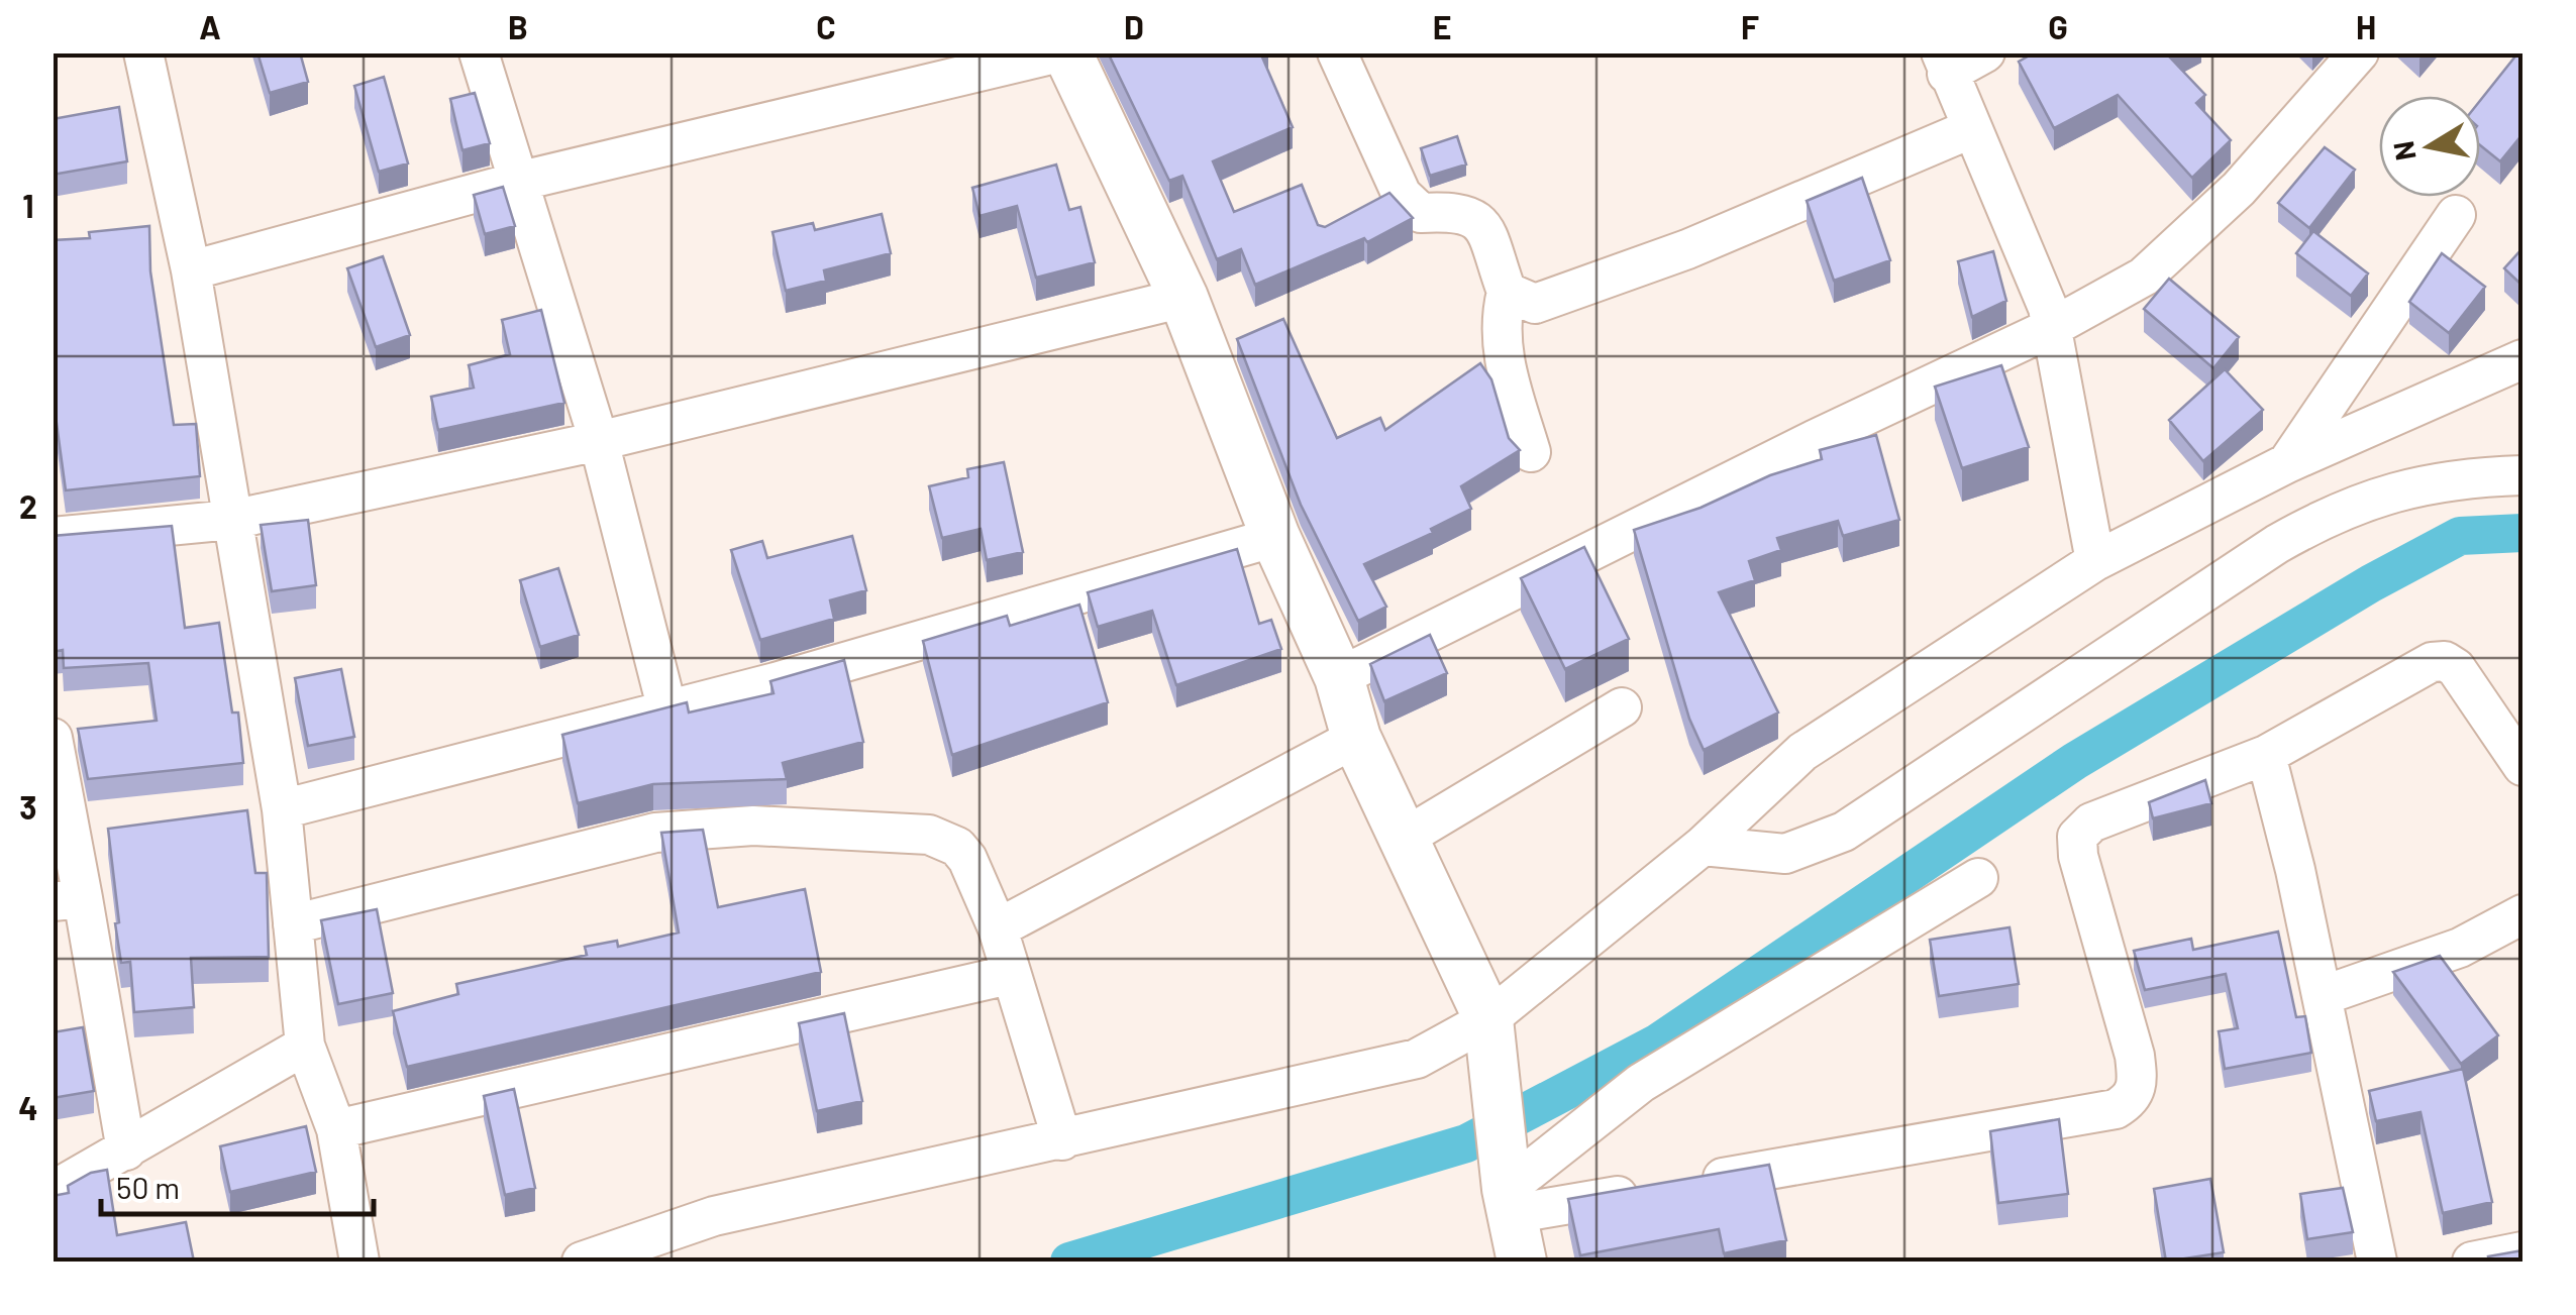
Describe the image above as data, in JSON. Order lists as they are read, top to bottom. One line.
{"scale_bar":"50 m","north":"left","grid":{"columns":["A","B","C","D","E","F","G","H"],"rows":["1","2","3","4"]}}
